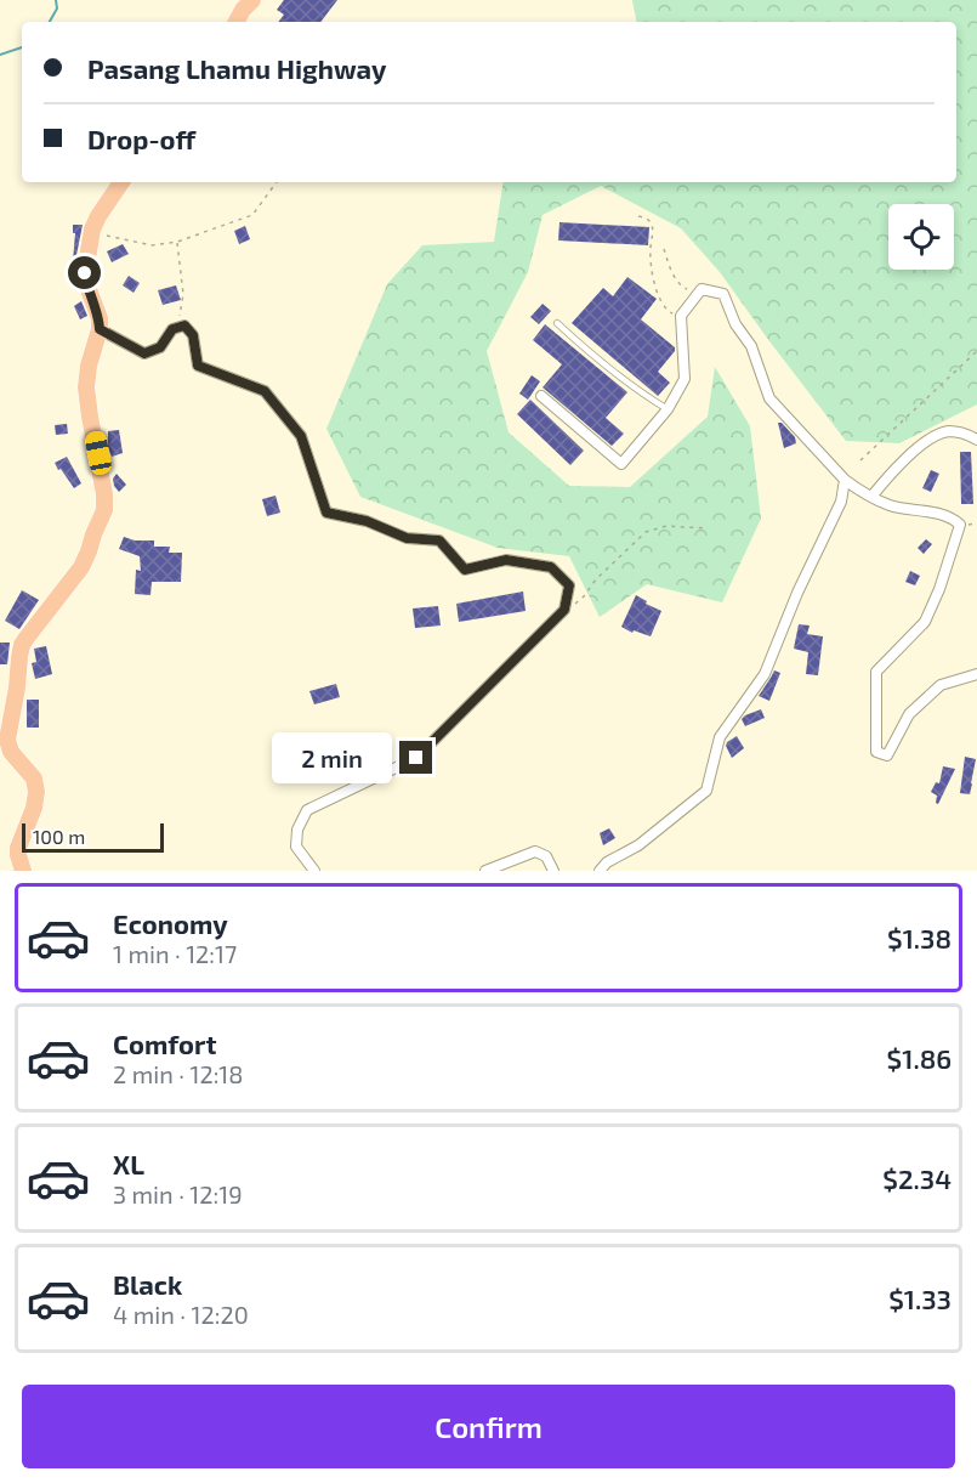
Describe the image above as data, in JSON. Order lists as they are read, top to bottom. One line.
{"scale_bar":"100 m","page":{"banner":["Pasang Lhamu Highway","Drop-off"],"bubble":"2 min","scale":"100 m","list":[{"name":"Economy","note":"1 min · 12:17","value":"$1.38"},{"name":"Comfort","note":"2 min · 12:18","value":"$1.86"},{"name":"XL","note":"3 min · 12:19","value":"$2.34"},{"name":"Black","note":"4 min · 12:20","value":"$1.33"}],"buttons":"Confirm"}}
